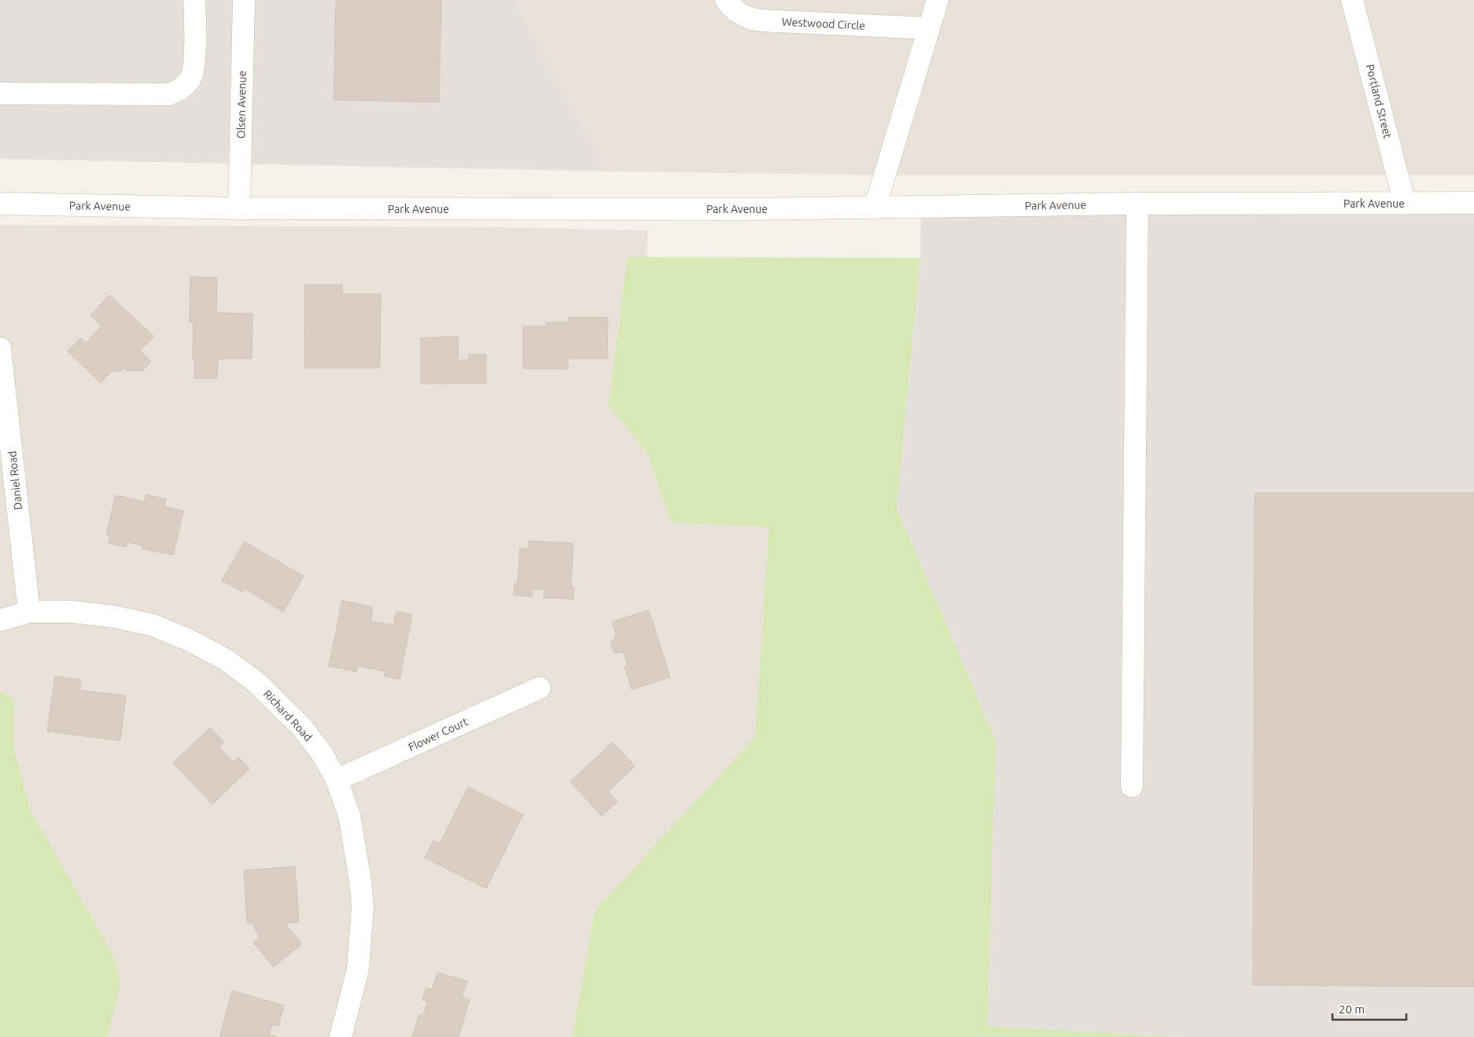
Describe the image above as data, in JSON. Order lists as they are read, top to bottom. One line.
{"streets":{"street":["Westwood Circle","Portland Street","Olsen Avenue","Park Avenue","Daniel Road","Richard Road","Flower Court"]},"crossings":[["Portland Street","Park Avenue"],["Olsen Avenue","Park Avenue"],["Daniel Road","Richard Road"],["Richard Road","Flower Court"]],"scale_bar":"20 m"}
